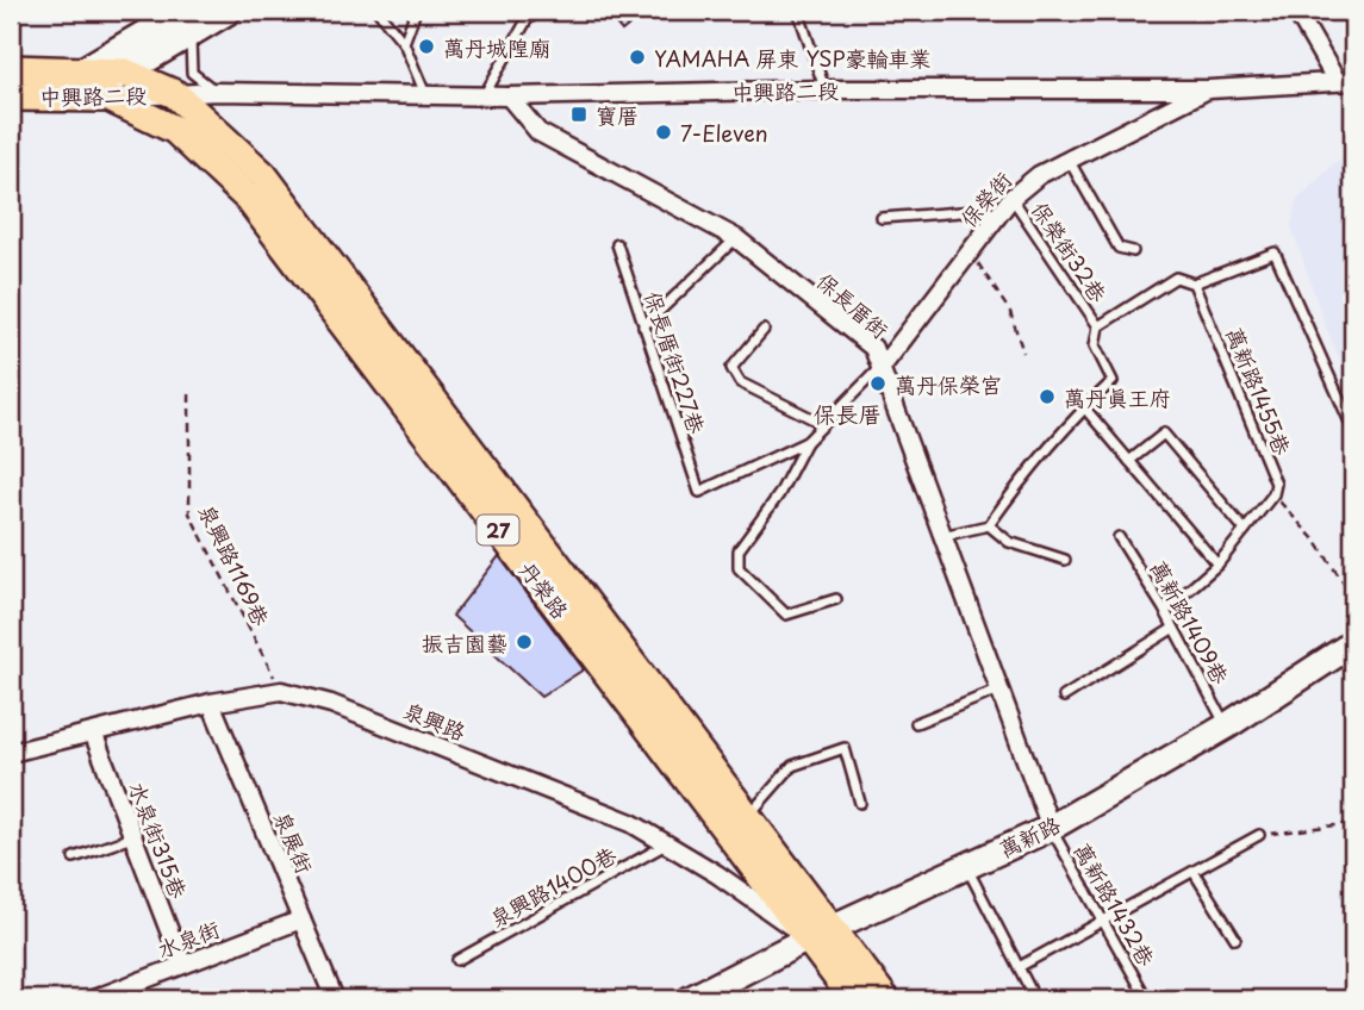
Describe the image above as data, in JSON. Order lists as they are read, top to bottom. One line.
{"streets":{"main road":["中興路二段","27","丹榮路"],"street":["保榮街","保長厝街","泉興路","萬新路","水泉街315巷","泉展街","水泉街"],"lane":["保榮街32巷","保長厝街227巷","萬新路1455巷","萬新路1409巷","泉興路1400巷","萬新路1432巷"],"path":["泉興路1169巷"]},"crossings":[["中興路二段","保榮街"],["中興路二段","保長厝街"],["中興路二段","丹榮路"],["保榮街","保榮街32巷"],["保榮街","保長厝街"],["保長厝街","萬新路"],["保長厝街","萬新路1432巷"],["泉興路1169巷","泉興路"],["丹榮路","泉興路"],["丹榮路","萬新路"],["萬新路1409巷","萬新路"],["泉興路","萬新路"],["泉興路","水泉街315巷"],["泉興路","泉展街"],["泉興路","泉興路1400巷"],["萬新路","萬新路1432巷"],["水泉街315巷","水泉街"],["泉展街","水泉街"]],"districts":["保長厝"],"places":{"other":["萬丹城隍廟","YAMAHA 屏東 YSP豪輪車業","7-Eleven","萬丹保榮宮","萬丹真王府","振吉園藝"],"transit":["寶厝"]}}
